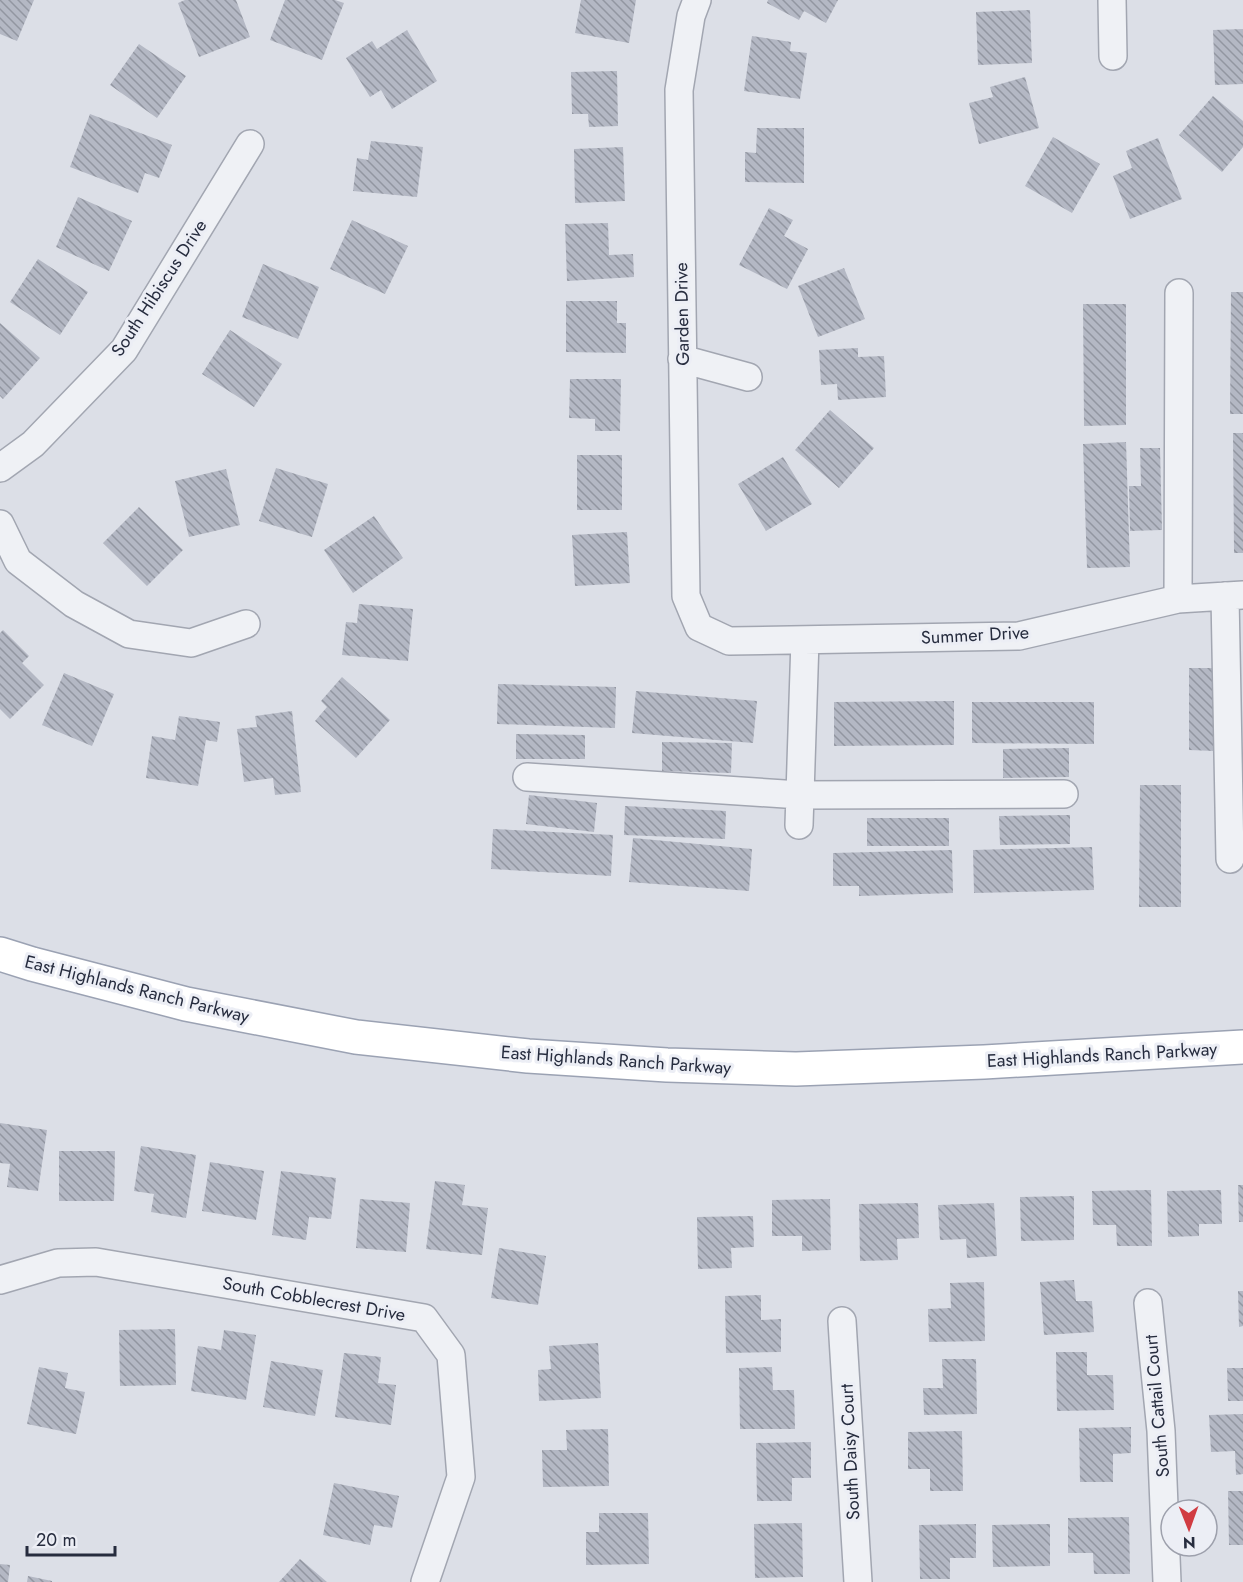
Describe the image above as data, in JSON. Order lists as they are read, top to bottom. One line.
{"streets":{"main road":["East Highlands Ranch Parkway"],"street":["South Hibiscus Drive","Garden Drive","Summer Drive","South Cobblecrest Drive","South Cattail Court","South Daisy Court"]},"crossings":[["Garden Drive","Summer Drive"]],"scale_bar":"20 m","north":"bottom"}
